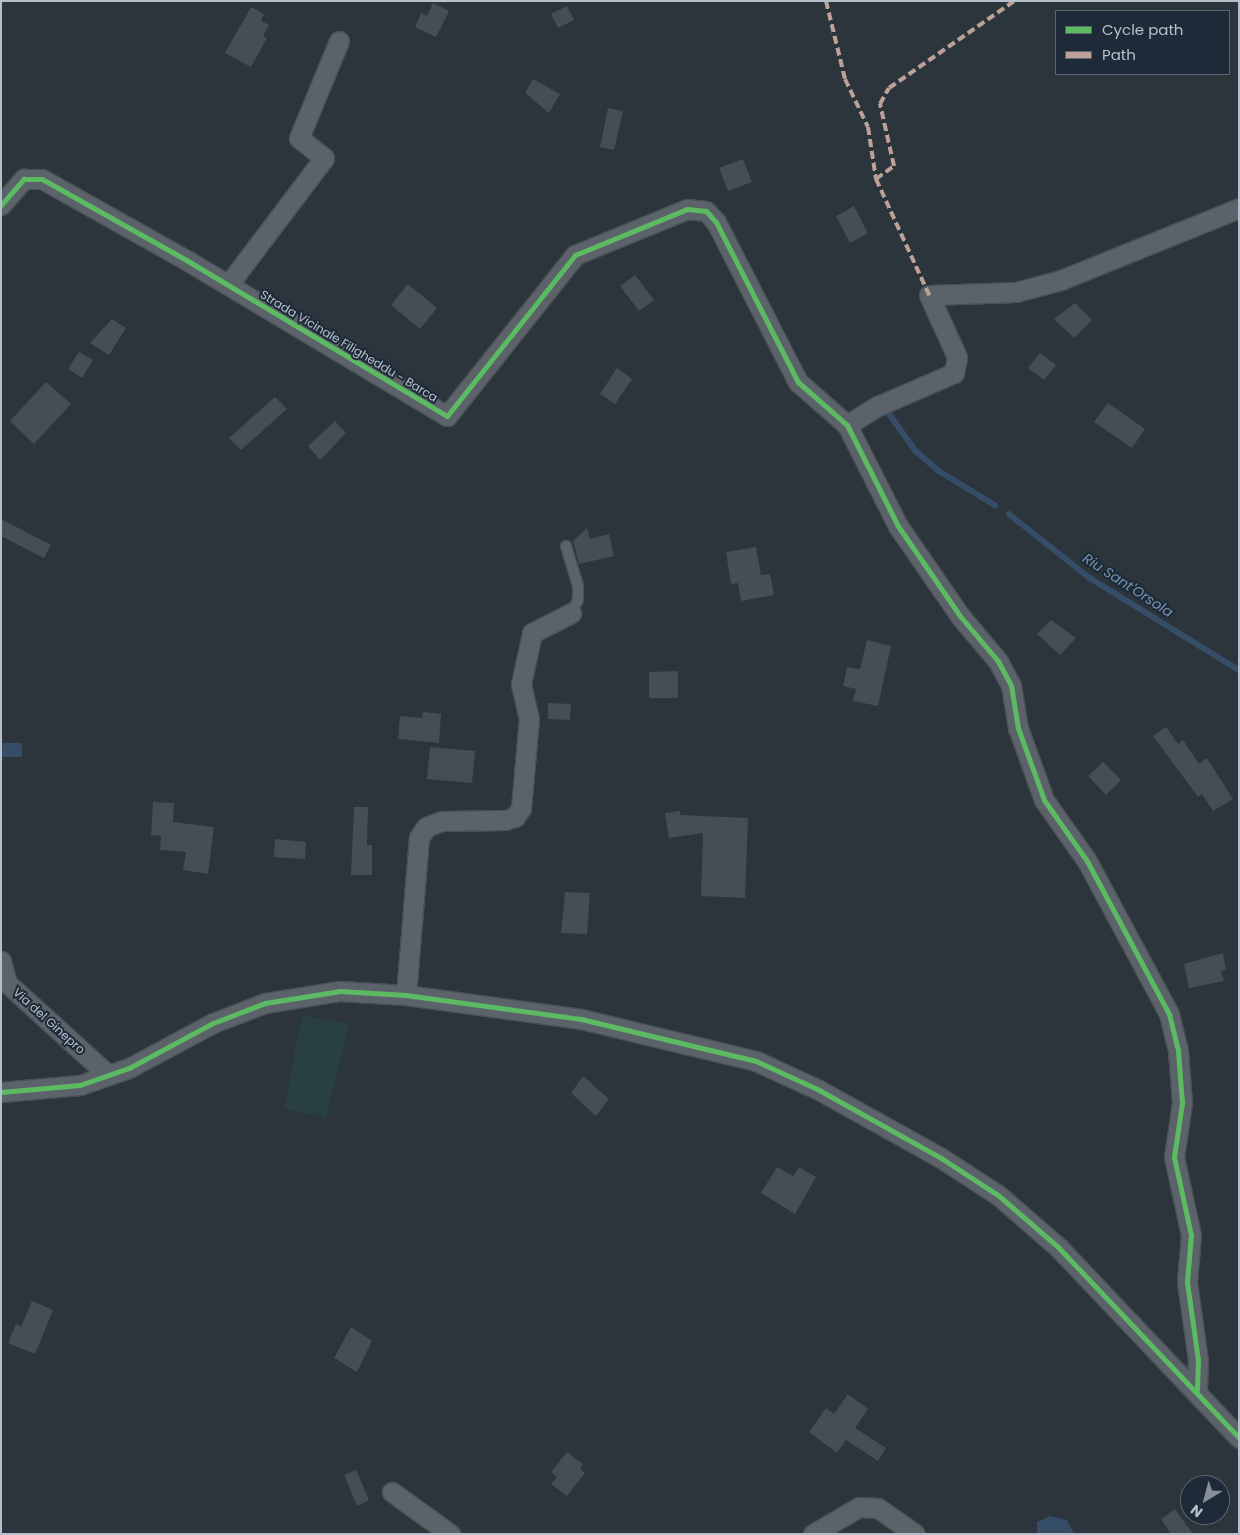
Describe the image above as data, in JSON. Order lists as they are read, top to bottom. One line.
{"streets":{"street":["Strada Vicinale Filigheddu - Barca","Via del Ginepro"]},"water":["Riu Sant'Orsola"],"legend":["Cycle path","Path"],"north":"bottom left"}
